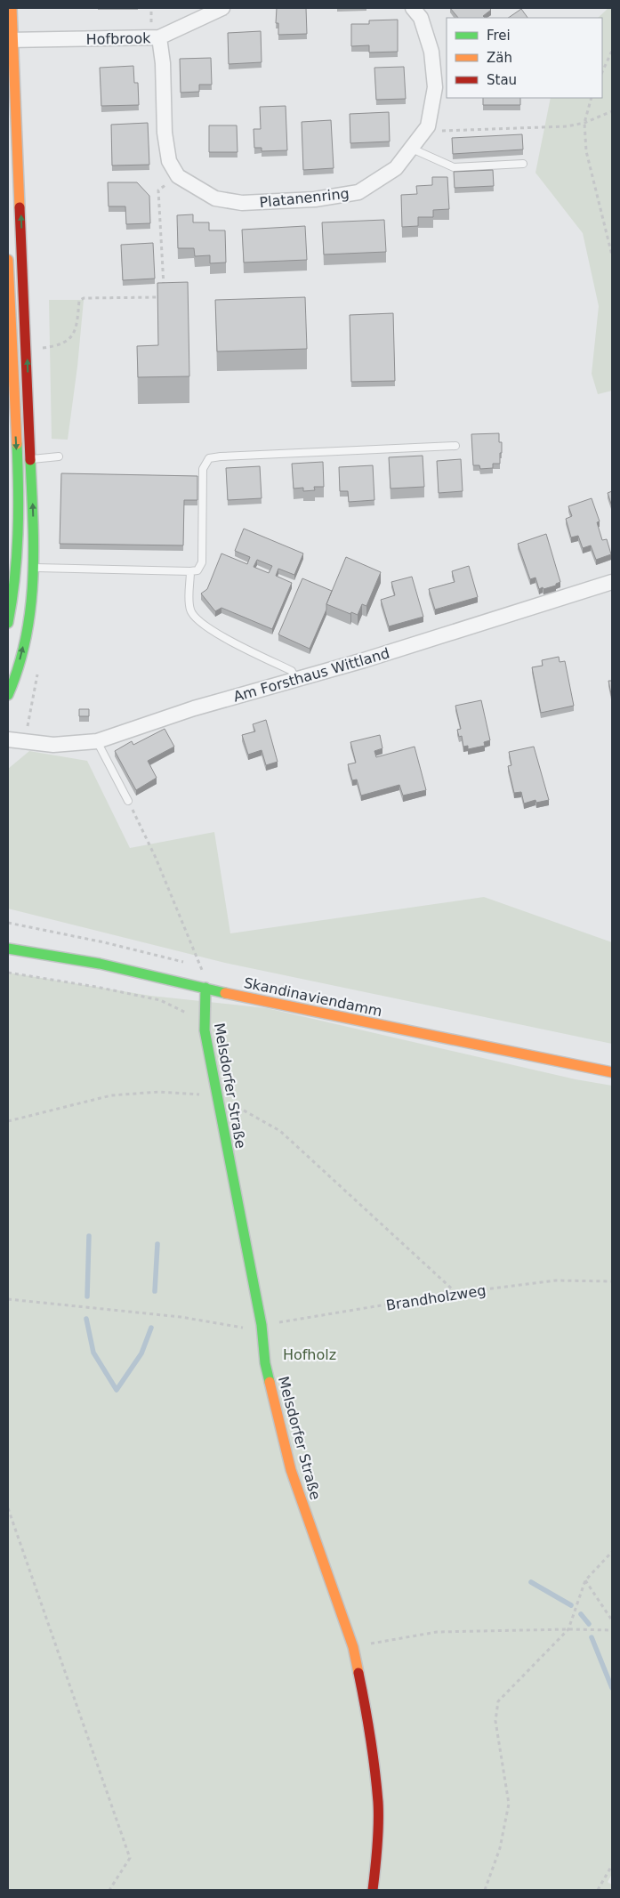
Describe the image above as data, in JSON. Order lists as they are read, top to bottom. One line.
{"streets":{"street":["Hofbrook","Platanenring","Am Forsthaus Wittland","Skandinaviendamm","Melsdorfer Straße"],"path":["Brandholzweg"]},"crossings":[["Skandinaviendamm","Melsdorfer Straße"],["Melsdorfer Straße","Brandholzweg"]],"parks":["Hofholz"],"legend":["Frei","Zäh","Stau"]}
